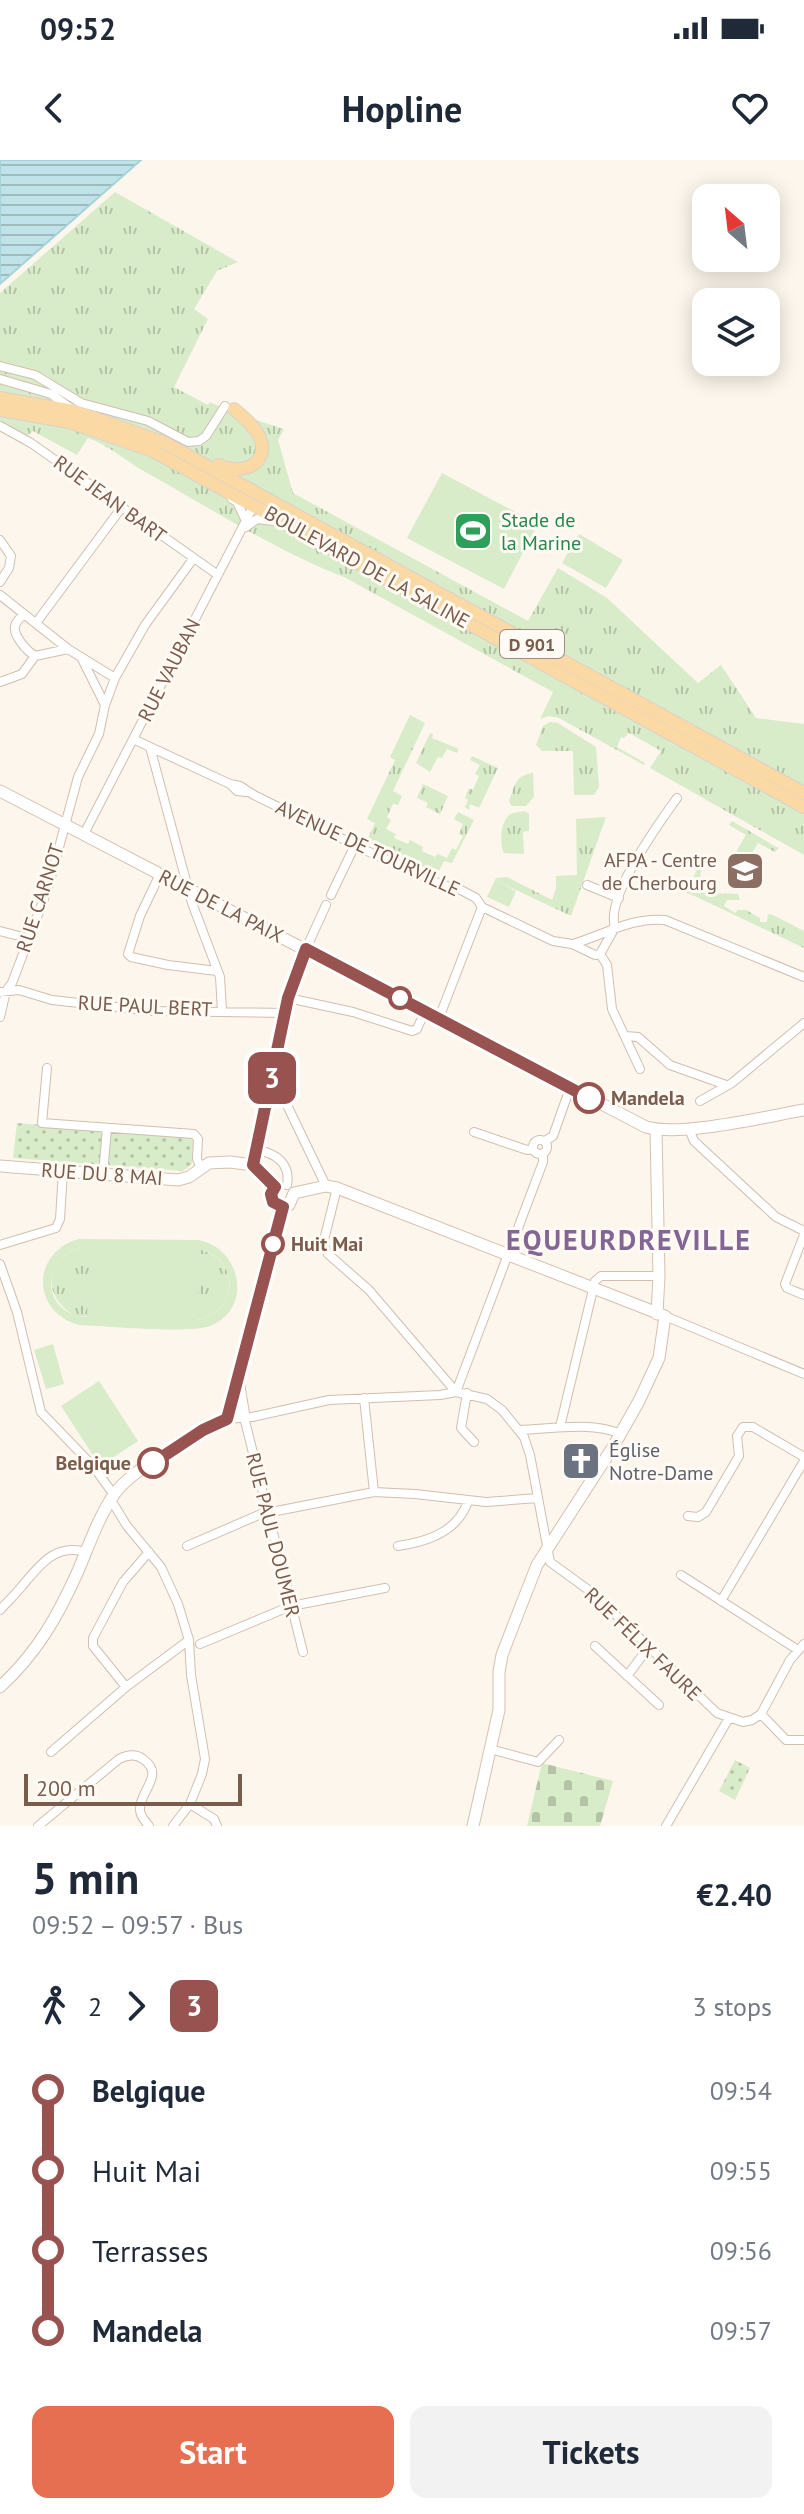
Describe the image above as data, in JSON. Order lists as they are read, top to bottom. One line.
{"streets":{"main road":["BOULEVARD DE LA SALINE","D 901"],"street":["RUE JEAN BART","RUE VAUBAN","AVENUE DE TOURVILLE","RUE CARNOT","RUE DE LA PAIX","RUE PAUL BERT","RUE DU 8 MAI","RUE PAUL DOUMER","RUE FÉLIX FAURE"]},"crossings":[["RUE JEAN BART","RUE VAUBAN"],["RUE JEAN BART","RUE CARNOT"],["BOULEVARD DE LA SALINE","RUE VAUBAN"],["RUE VAUBAN","AVENUE DE TOURVILLE"],["RUE VAUBAN","RUE DE LA PAIX"],["RUE CARNOT","RUE DE LA PAIX"],["RUE CARNOT","RUE PAUL BERT"]],"districts":["EQUEURDREVILLE"],"places":{"sports":["Stade de la Marine"],"school or university":["AFPA - Centre de Cherbourg"],"other":["Mandela","Huit Mai","Belgique"],"church":["Église Notre-Dame"]},"lines":["bus line 3"],"scale_bar":"200 m","north":"top left","page":{"status":"09:52","header":"Hopline","on_map":"3","scale":"200 m","heading":["5 min","09:52 – 09:57 · Bus","€2.40"],"legs":["2","3","3 stops"],"list":[{"name":"Belgique","value":"09:54"},{"name":"Huit Mai","value":"09:55"},{"name":"Terrasses","value":"09:56"},{"name":"Mandela","value":"09:57"}],"buttons":["Start","Tickets"]}}
